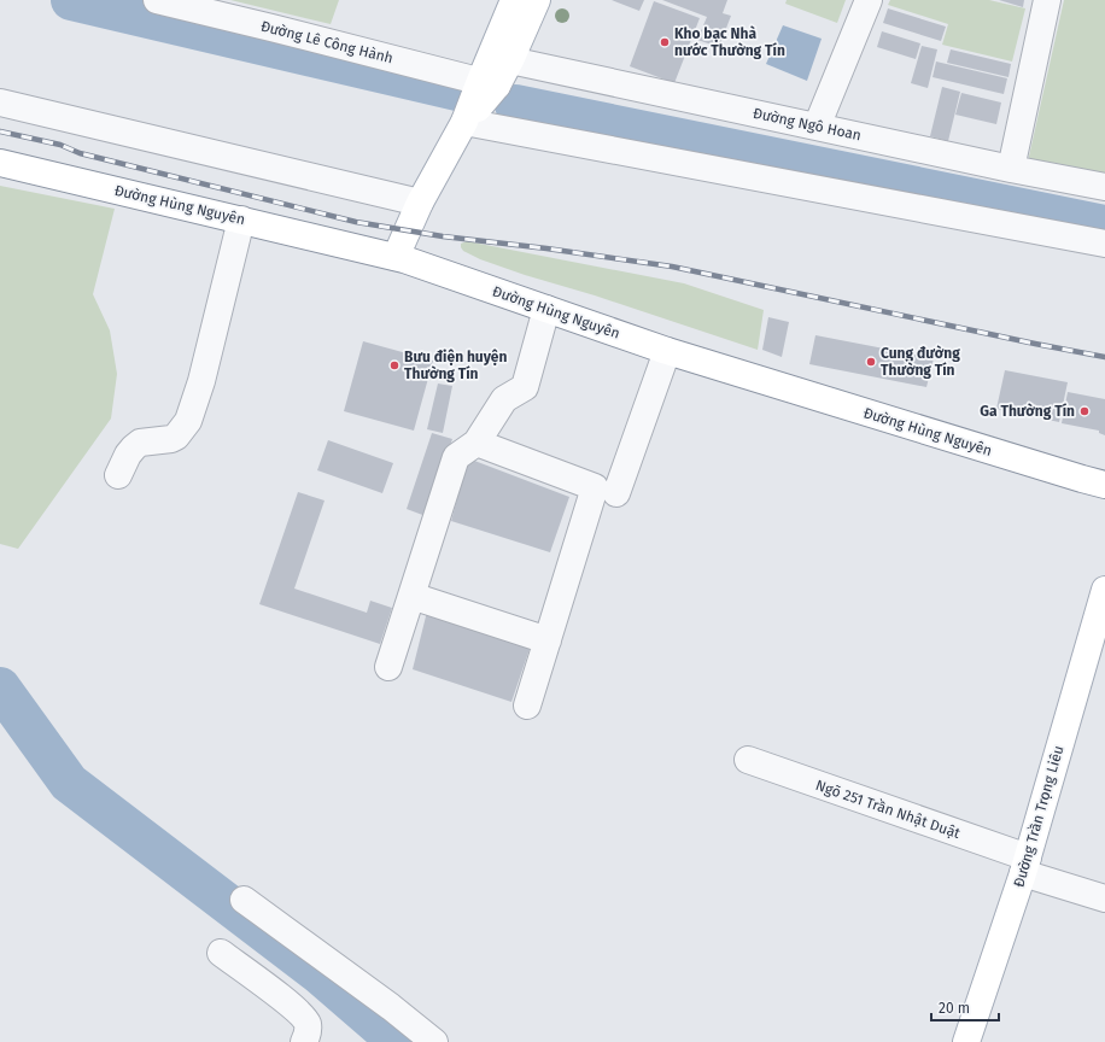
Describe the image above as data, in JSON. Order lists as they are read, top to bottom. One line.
{"streets":{"main road":["Đường Hùng Nguyên","Đường Trần Trọng Liêu"],"street":["Đường Lê Công Hành","Đường Ngô Hoan","Ngõ 251 Trần Nhật Duật"]},"crossings":[["Ngõ 251 Trần Nhật Duật","Đường Trần Trọng Liêu"]],"places":["Kho bạc Nhà nước Thường Tín","Cung đường Thường Tín","Bưu điện huyện Thường Tín","Ga Thường Tín"],"scale_bar":"20 m"}
